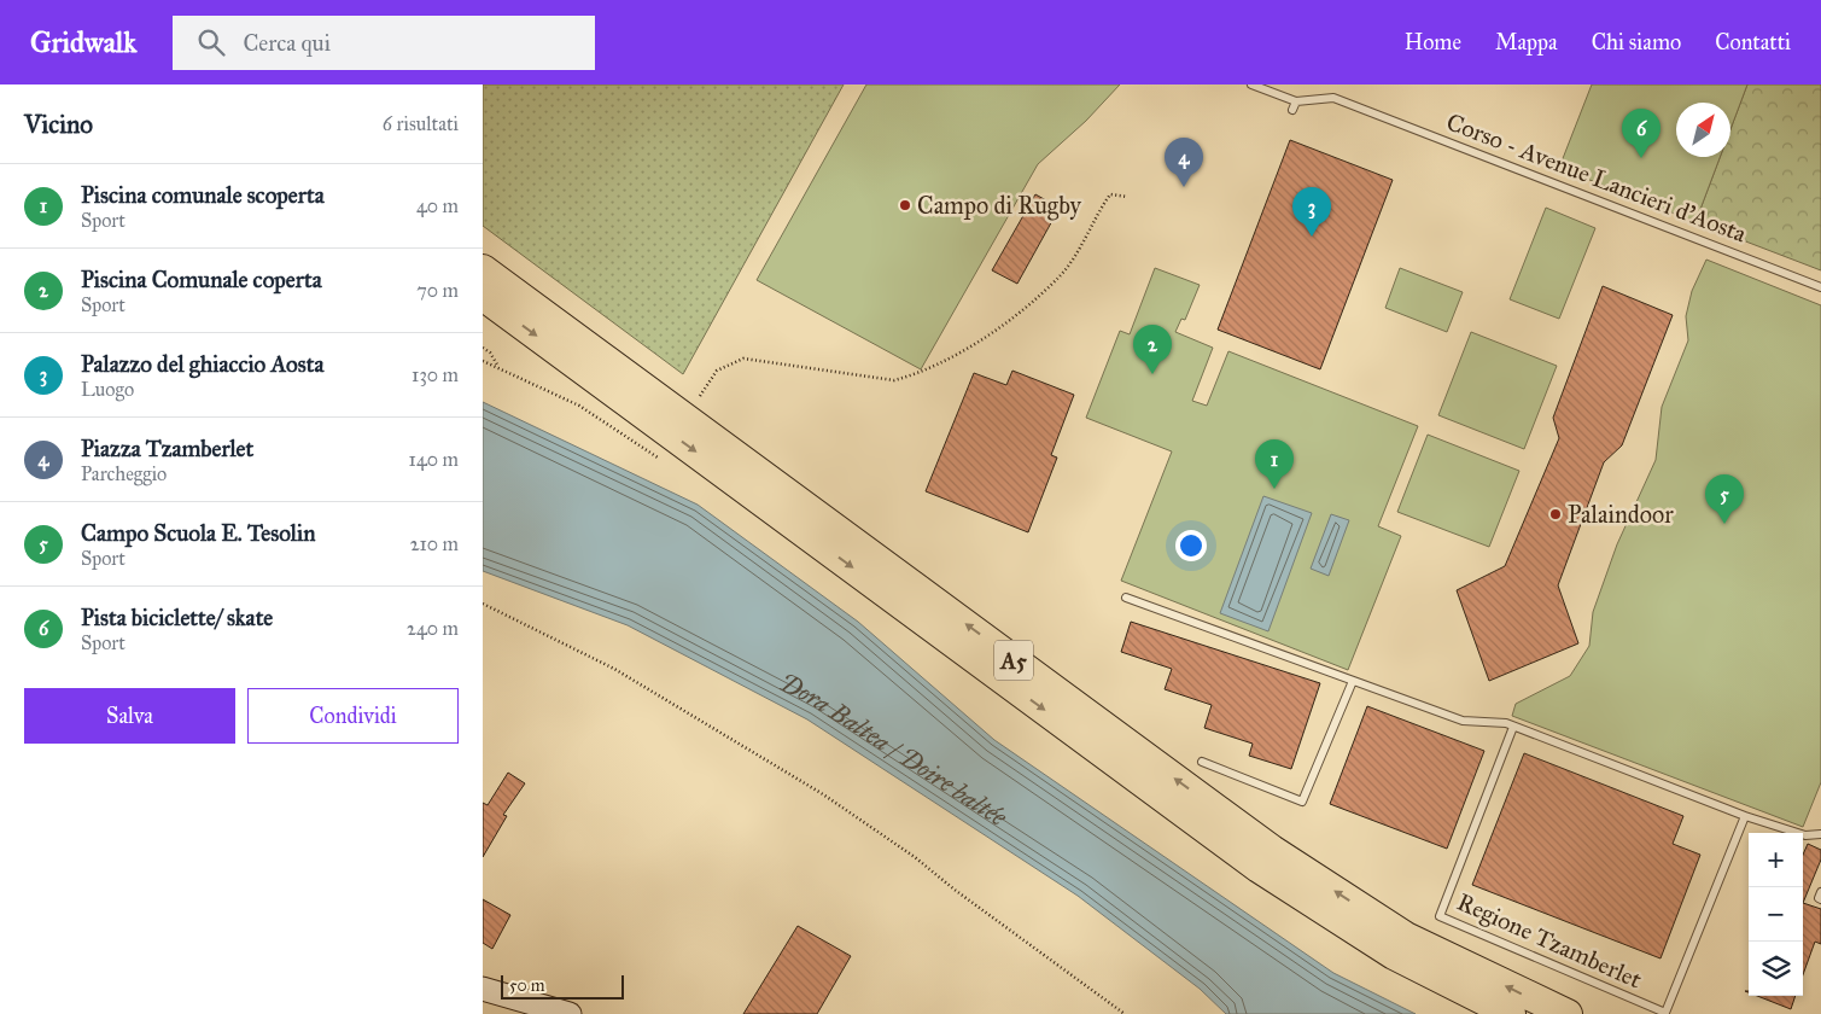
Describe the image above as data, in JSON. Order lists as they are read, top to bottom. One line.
{"streets":{"highway":["A5"],"lane":["Corso - Avenue Lancieri d'Aosta","Regione Tzamberlet"]},"water":["Dora Baltea / Doire baltée"],"places":["Campo di Rugby","Palaindoor"],"scale_bar":"50 m","north":"top right","page":{"header":"Gridwalk","search":"Cerca qui","nav":["Home","Mappa","Chi siamo","Contatti"],"heading":["Vicino","6 risultati"],"pins":["6","4","3","2","1","5"],"list":[{"mark":"1","name":"Piscina comunale scoperta","note":"Sport","value":"40 m"},{"mark":"2","name":"Piscina Comunale coperta","note":"Sport","value":"70 m"},{"mark":"3","name":"Palazzo del ghiaccio Aosta","note":"Luogo","value":"130 m"},{"mark":"4","name":"Piazza Tzamberlet","note":"Parcheggio","value":"140 m"},{"mark":"5","name":"Campo Scuola E. Tesolin","note":"Sport","value":"210 m"},{"mark":"6","name":"Pista biciclette/ skate","note":"Sport","value":"240 m"}],"buttons":["Salva","Condividi"],"map_buttons":["+","−"],"scale":"50 m"}}
